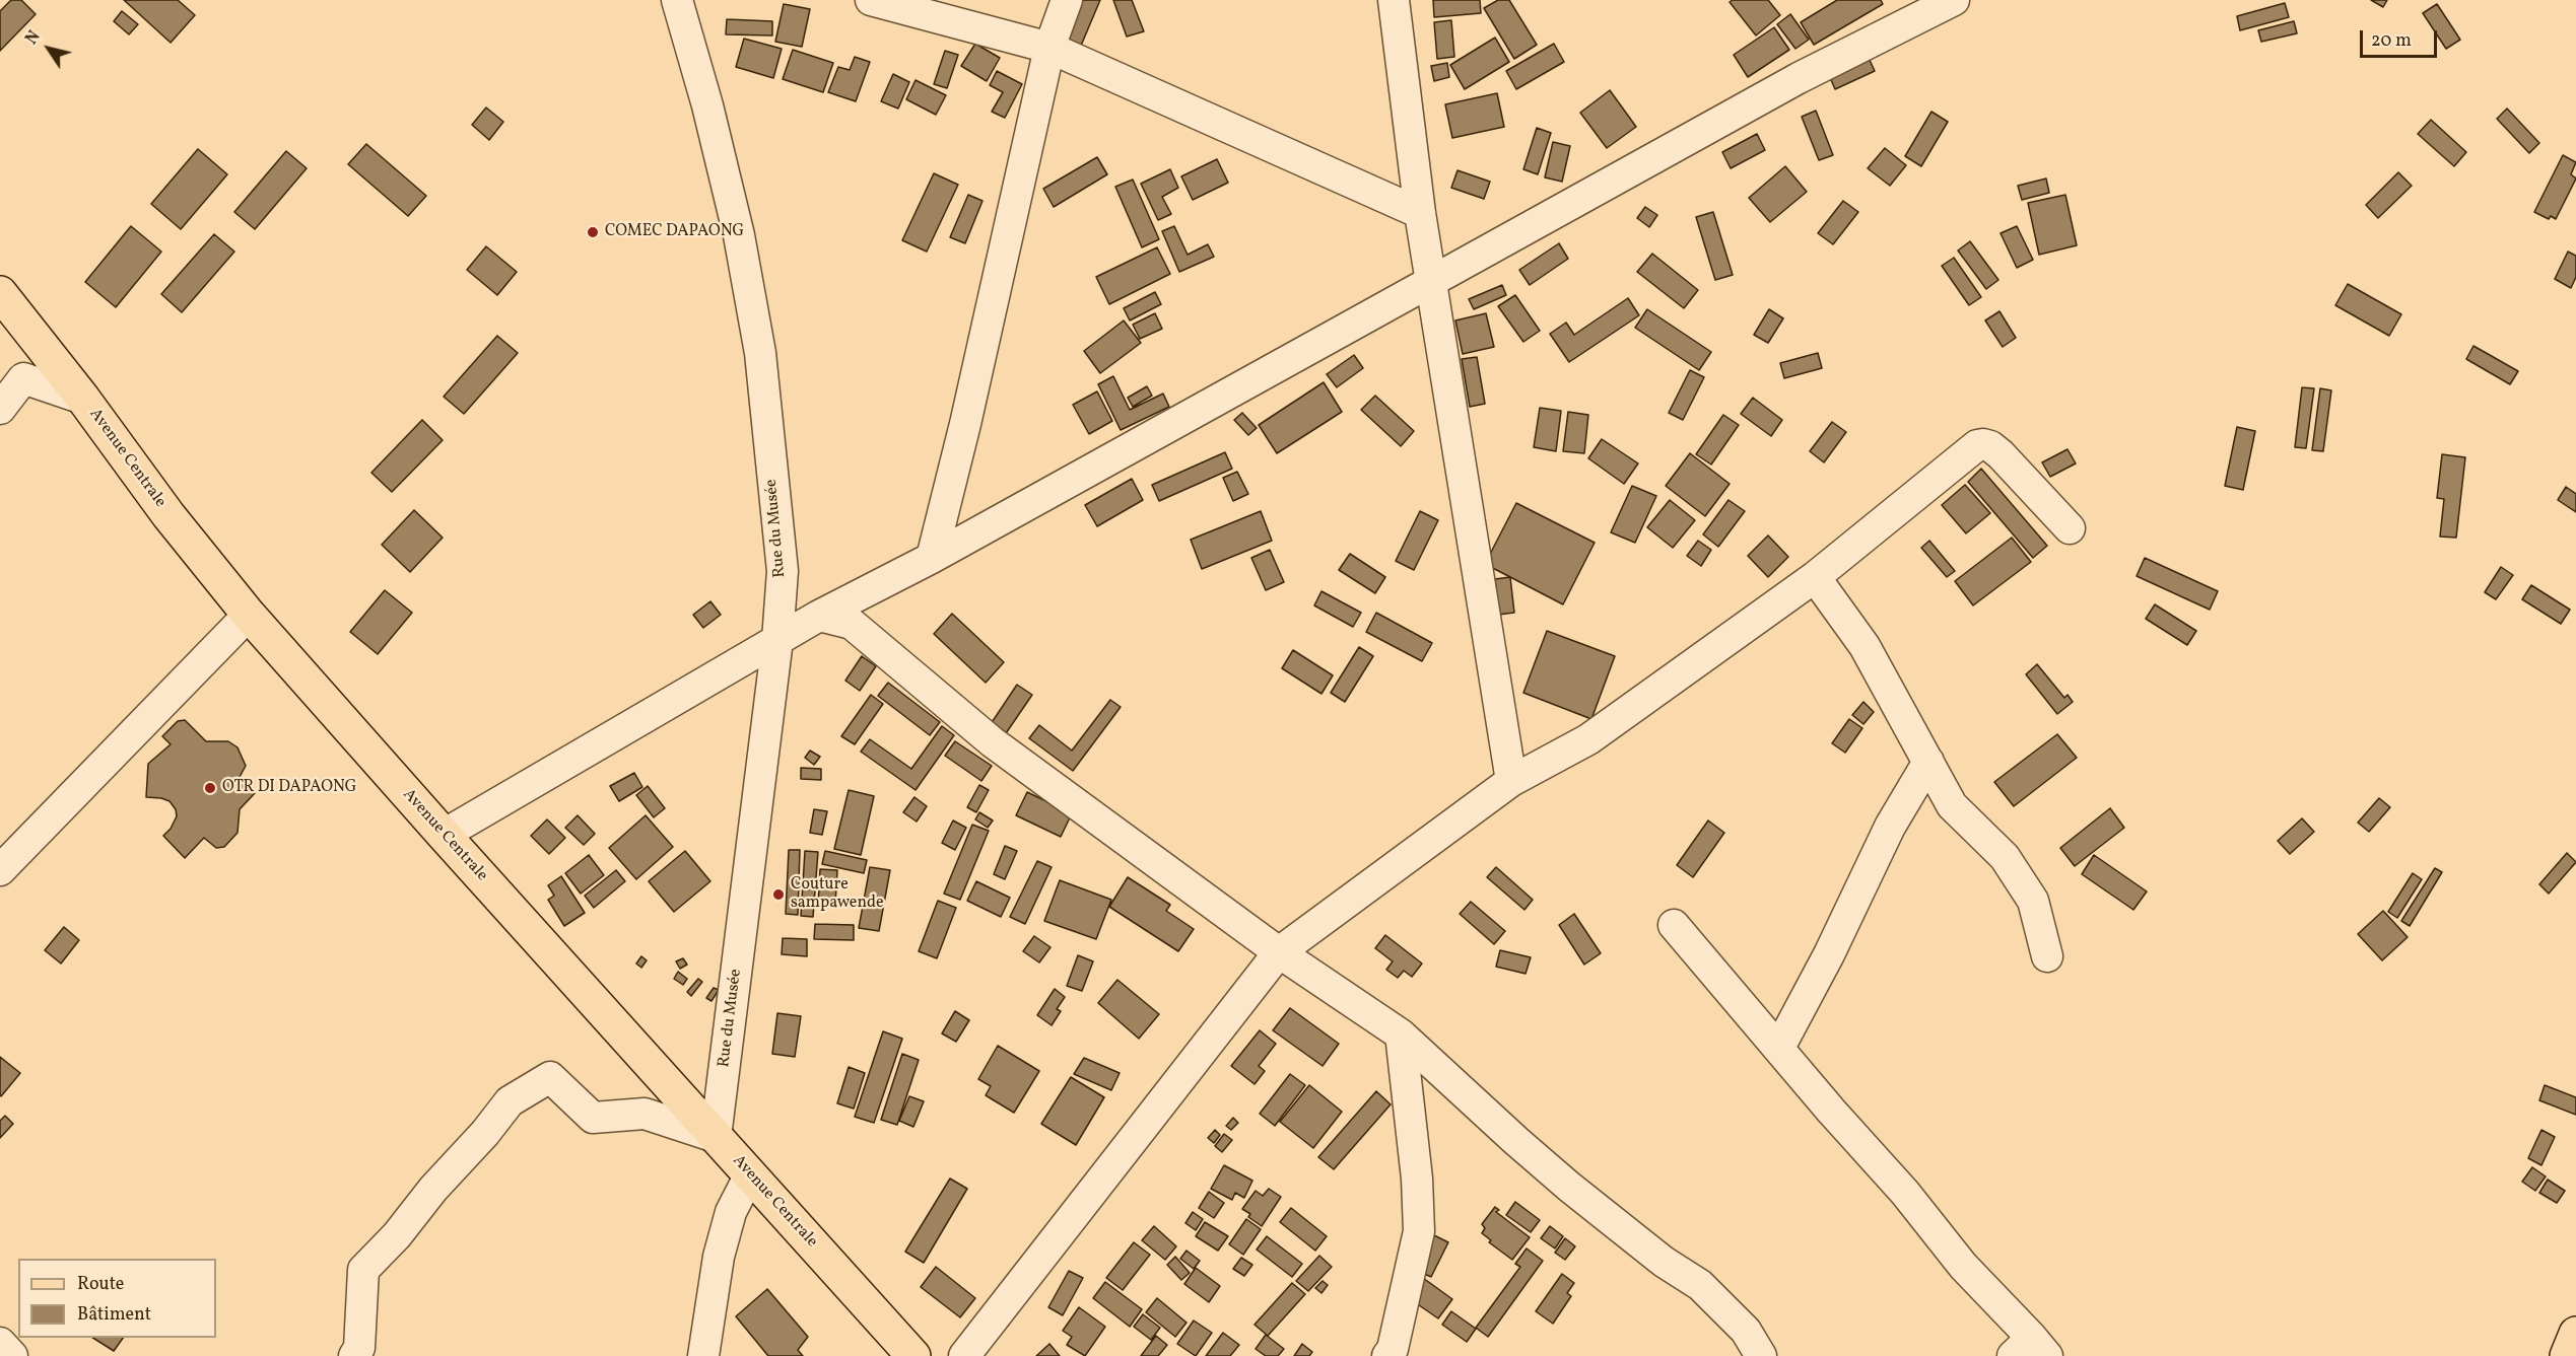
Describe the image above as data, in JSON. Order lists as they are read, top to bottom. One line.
{"streets":{"main road":["Avenue Centrale"],"street":["Rue du Musée"]},"crossings":[["Avenue Centrale","Rue du Musée"]],"places":["COMEC DAPAONG","OTR DI DAPAONG","Couture sampawende"],"legend":["Route","Bâtiment"],"scale_bar":"20 m","north":"top left"}
